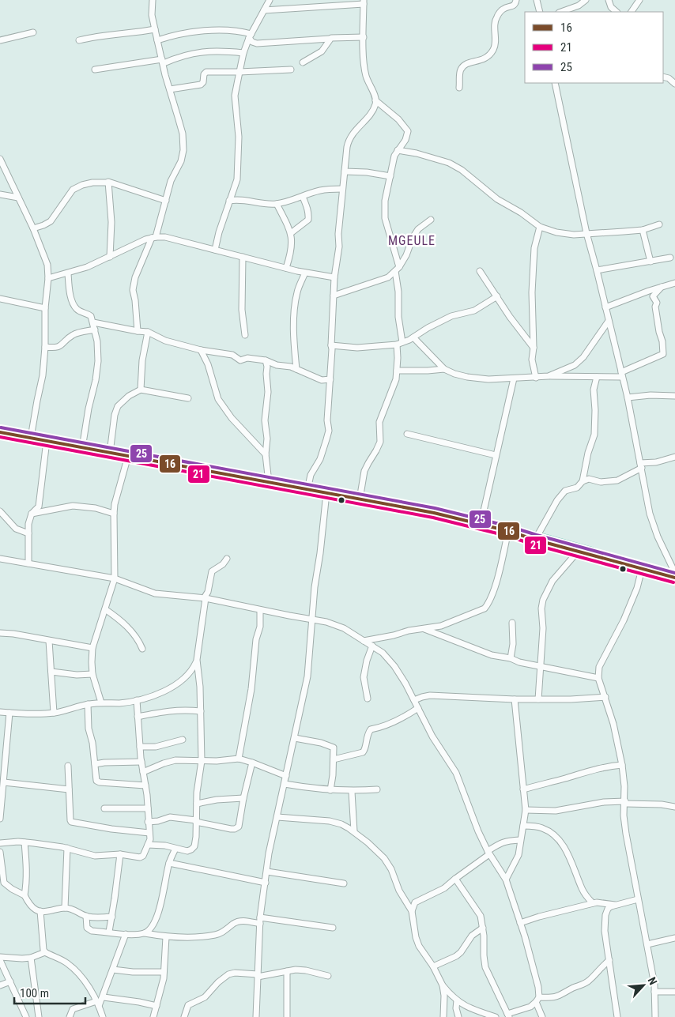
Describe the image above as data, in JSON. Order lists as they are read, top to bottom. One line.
{"districts":["MGEULE"],"lines":["transit line 25","transit line 16","transit line 21"],"legend":["16","21","25"],"scale_bar":"100 m","north":"top right"}
